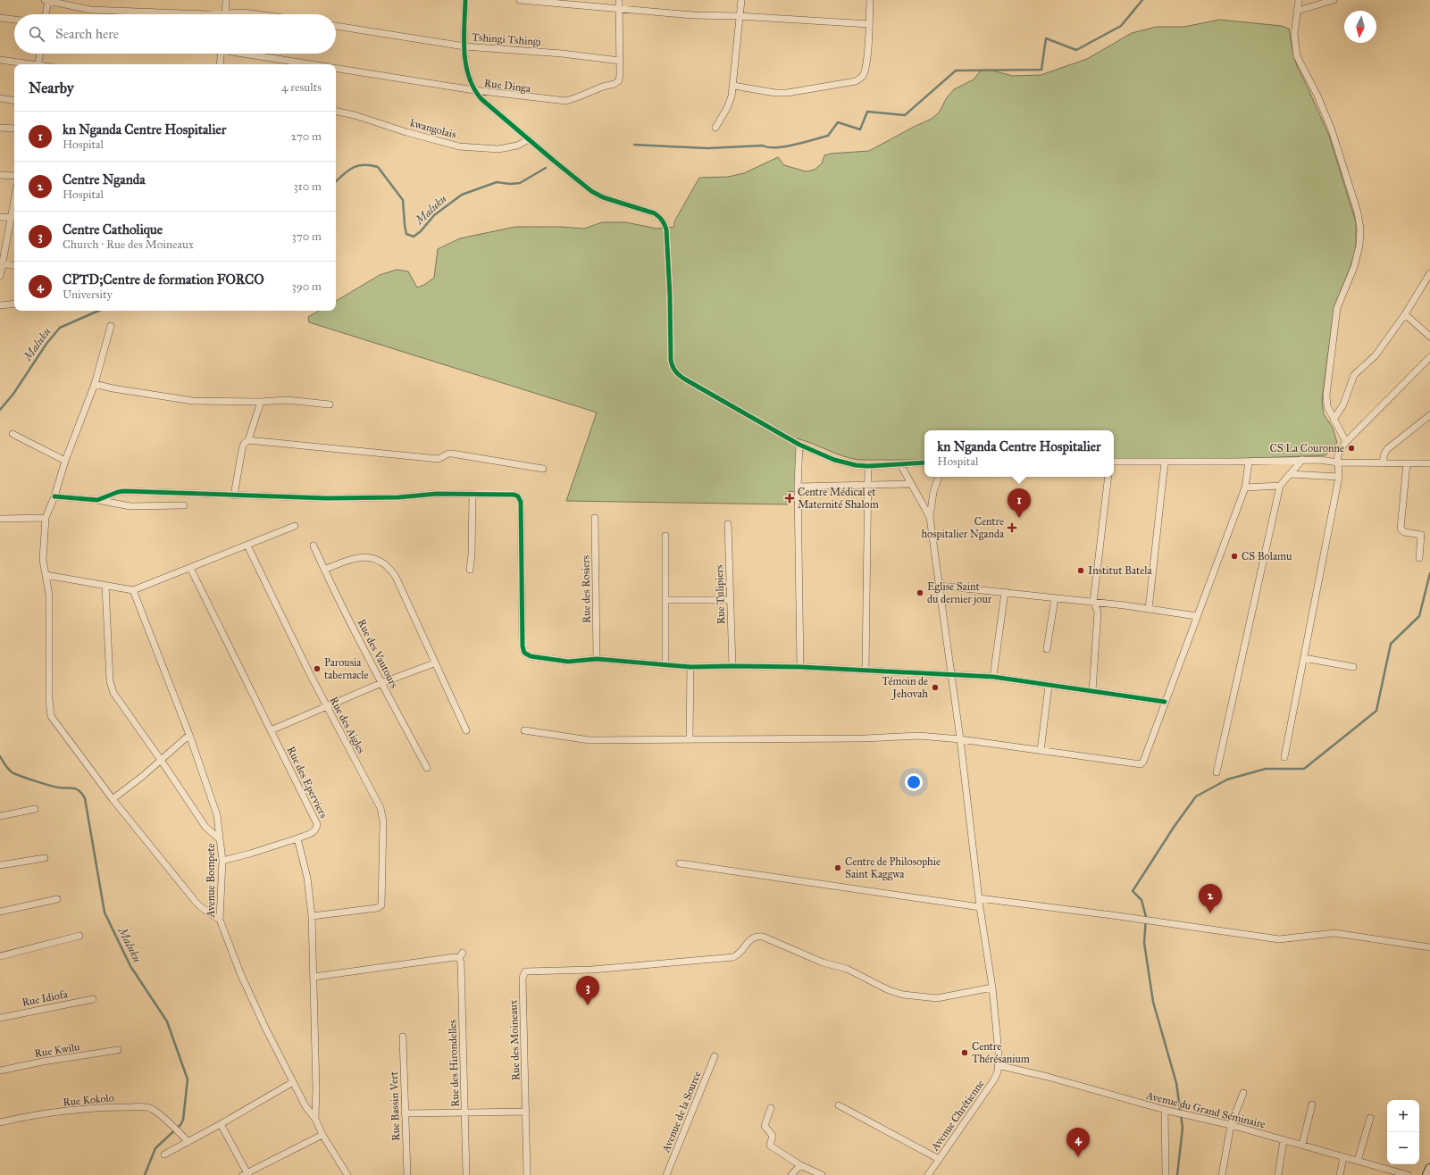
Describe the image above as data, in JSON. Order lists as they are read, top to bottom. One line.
{"streets":{"street":["Tshingi Tshingi","Rue Dinga","kwangolais","Rue des Rosiers","Rue Tulipiers","Rue des Vautours","Rue des Aigles","Rue des Eperviers","Avenue Bompete","Rue Idiofa","Rue des Moineaux","Rue Kwilu","Rue des Hirondelles","Rue Kokolo","Rue Bassin Vert","Avenue du Grand Séminaire","Avenue de la Source","Avenue Chrétienne"]},"crossings":[["Tshingi Tshingi","Rue Dinga"],["Rue des Moineaux","Avenue Chrétienne"],["Avenue du Grand Séminaire","Avenue Chrétienne"]],"water":["Maluku"],"places":{"other":["CS La Couronne","CS Bolamu","Institut Batela","Eglise Saint du dernier jour","Parousia tabernacle","Témoin de Jehovah","Centre de Philosophie Saint Kaggwa","Centre Thérésanium"],"health":["Centre Médical et Maternité Shalom","Centre hospitalier Nganda"]},"north":"bottom","page":{"search":"Search here","heading":["Nearby","4 results"],"list":[{"mark":"1","name":"kn Nganda Centre Hospitalier","note":"Hospital","value":"270 m"},{"mark":"2","name":"Centre Nganda","note":"Hospital","value":"310 m"},{"mark":"3","name":"Centre Catholique","note":"Church · Rue des Moineaux","value":"370 m"},{"mark":"4","name":"CPTD;Centre de formation FORCO","note":"University","value":"390 m"}],"popup":["kn Nganda Centre Hospitalier","Hospital"],"pins":["1","2","3","4"],"map_buttons":["+","−"]}}
